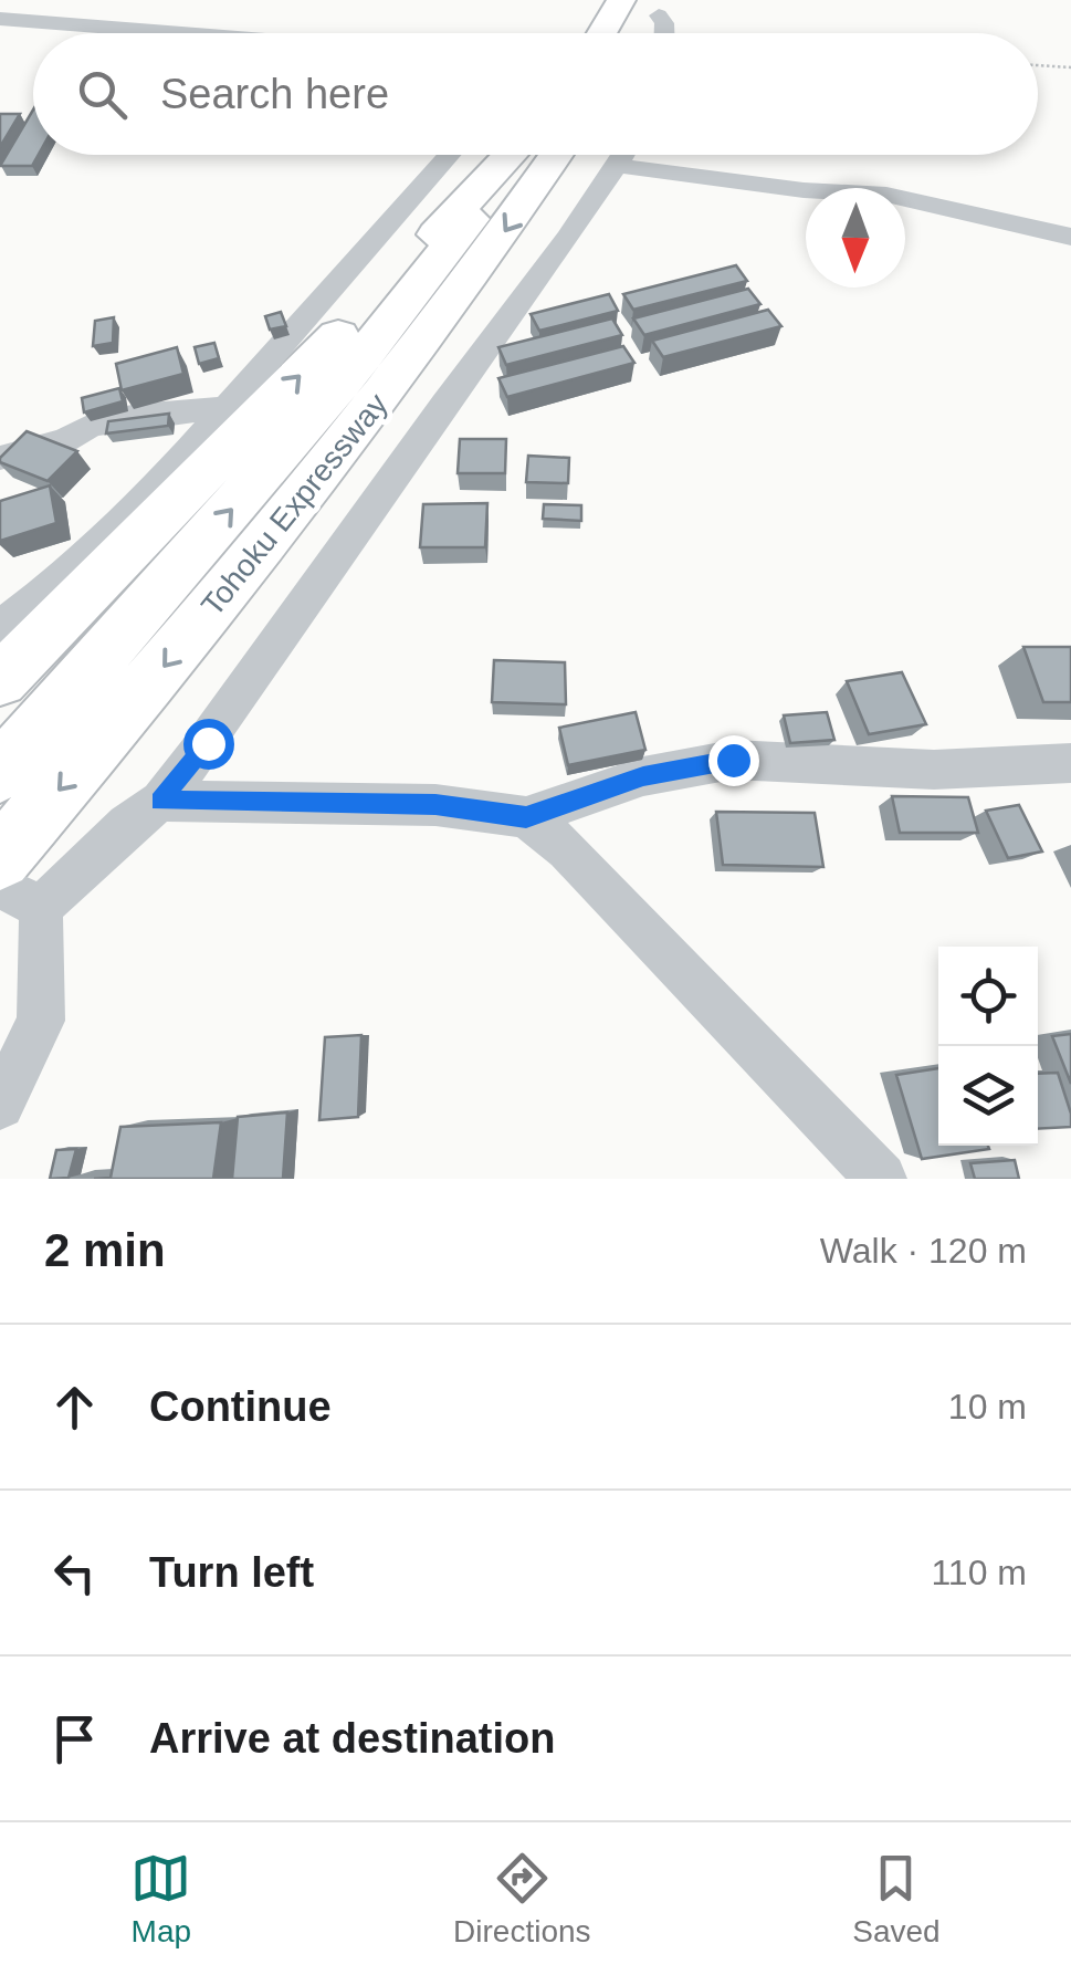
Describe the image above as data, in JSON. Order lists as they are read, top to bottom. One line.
{"streets":{"highway":["Tohoku Expressway"]},"north":"bottom","page":{"search":"Search here","heading":["2 min","Walk · 120 m"],"list":[["Continue","10 m"],["Turn left","110 m"],"Arrive at destination"],"nav":["Map","Directions","Saved"]}}
